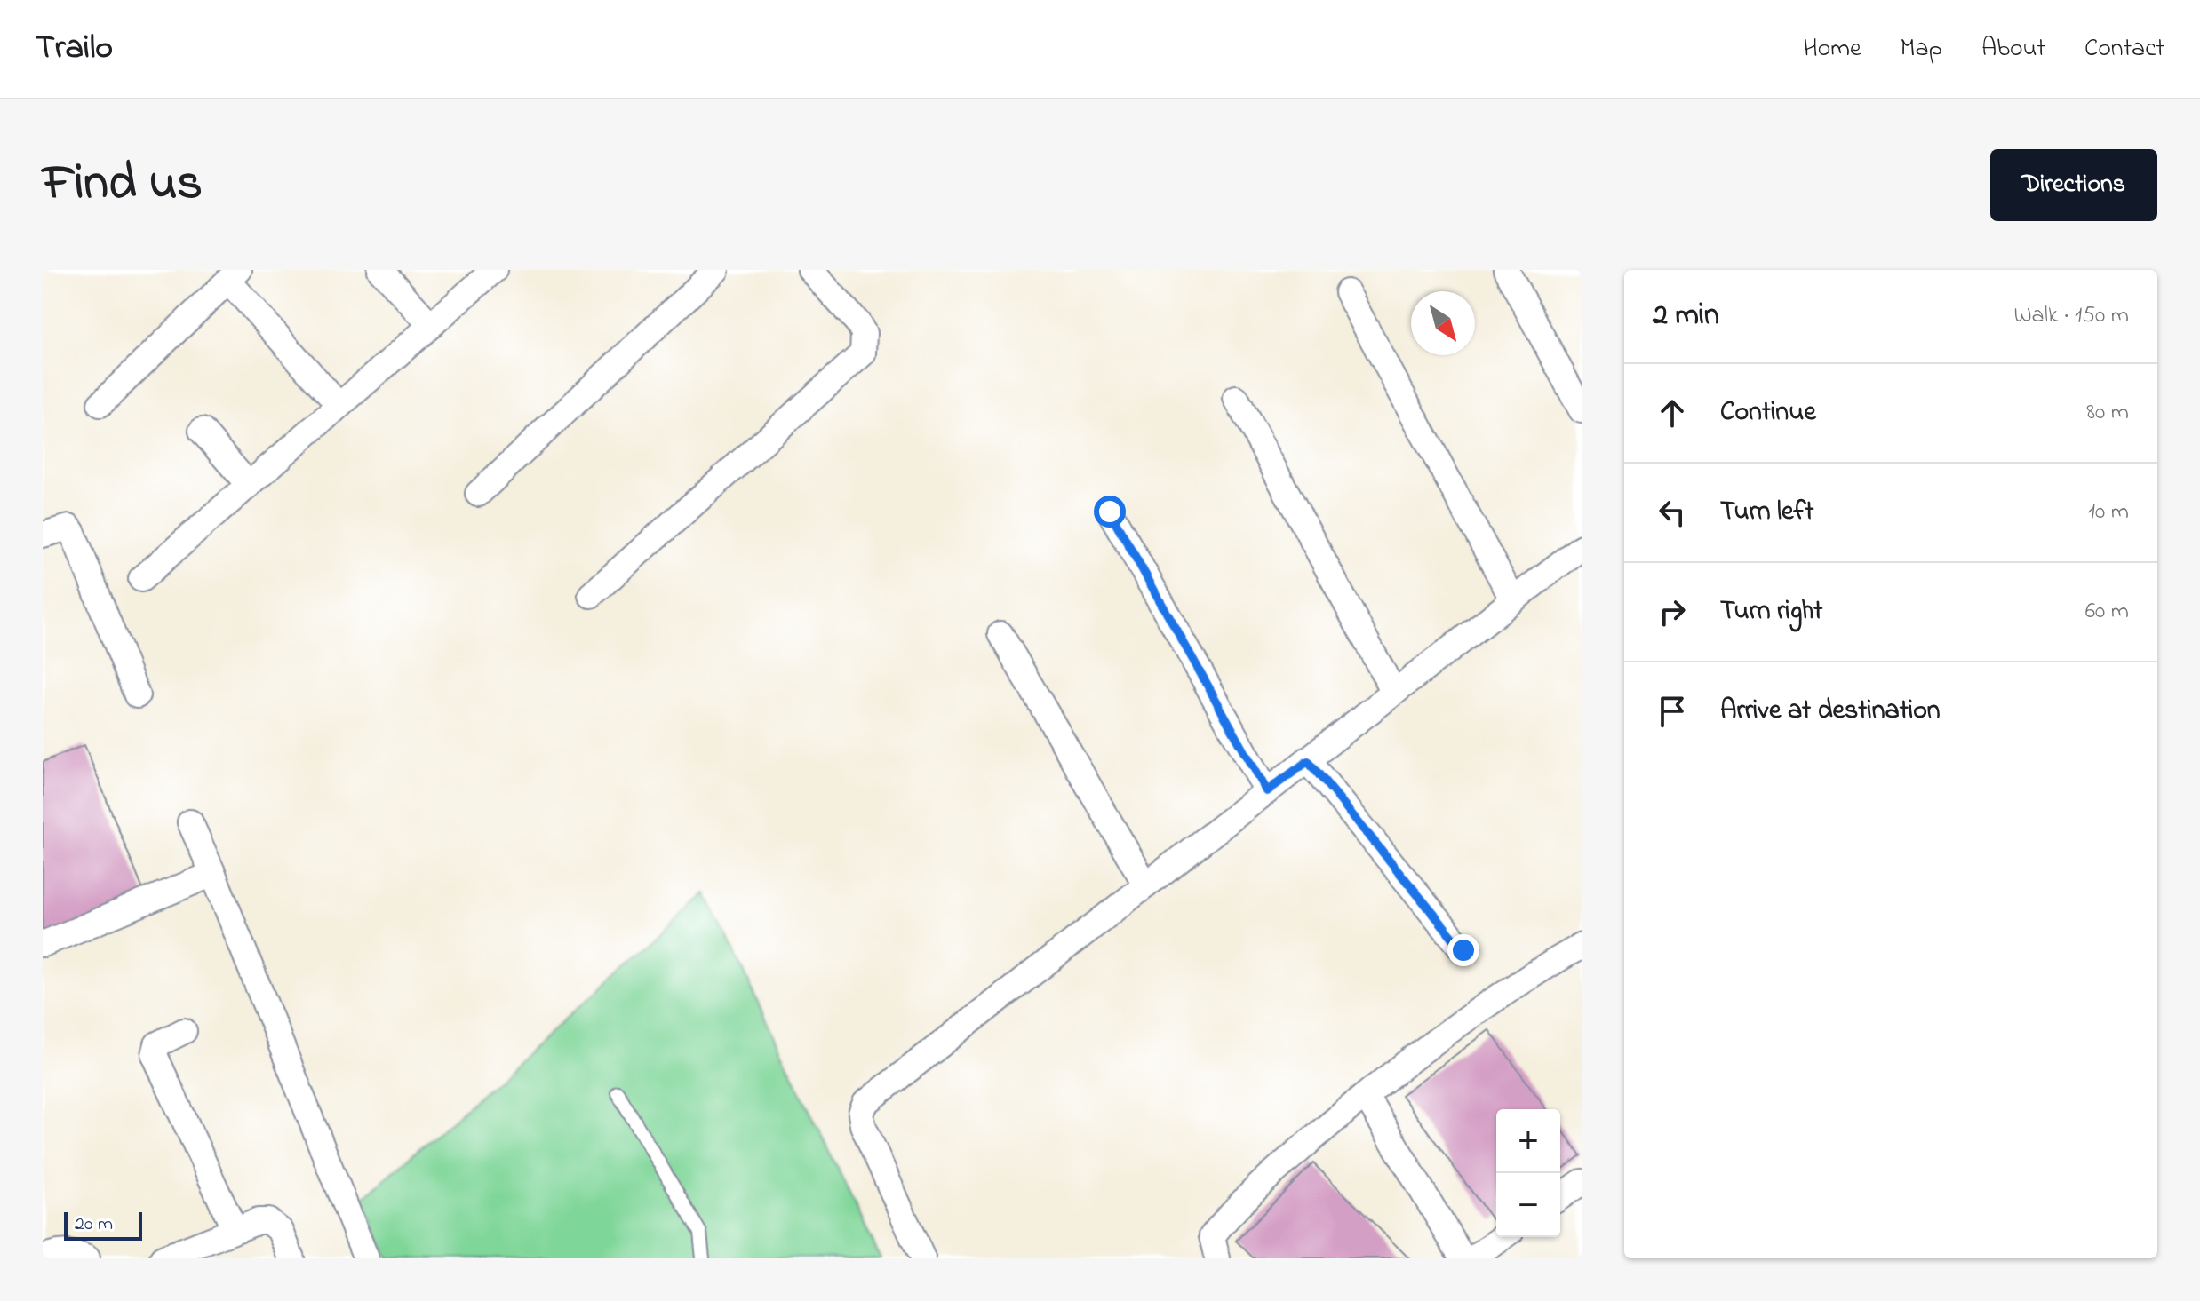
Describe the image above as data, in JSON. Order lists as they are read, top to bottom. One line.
{"scale_bar":"20 m","north":"bottom right","page":{"header":"Trailo","nav":["Home","Map","About","Contact"],"title":"Find us","buttons":"Directions","heading":["2 min","Walk · 150 m"],"list":[["Continue","80 m"],["Turn left","10 m"],["Turn right","60 m"],"Arrive at destination"],"map_buttons":["+","−"],"scale":"20 m"}}
